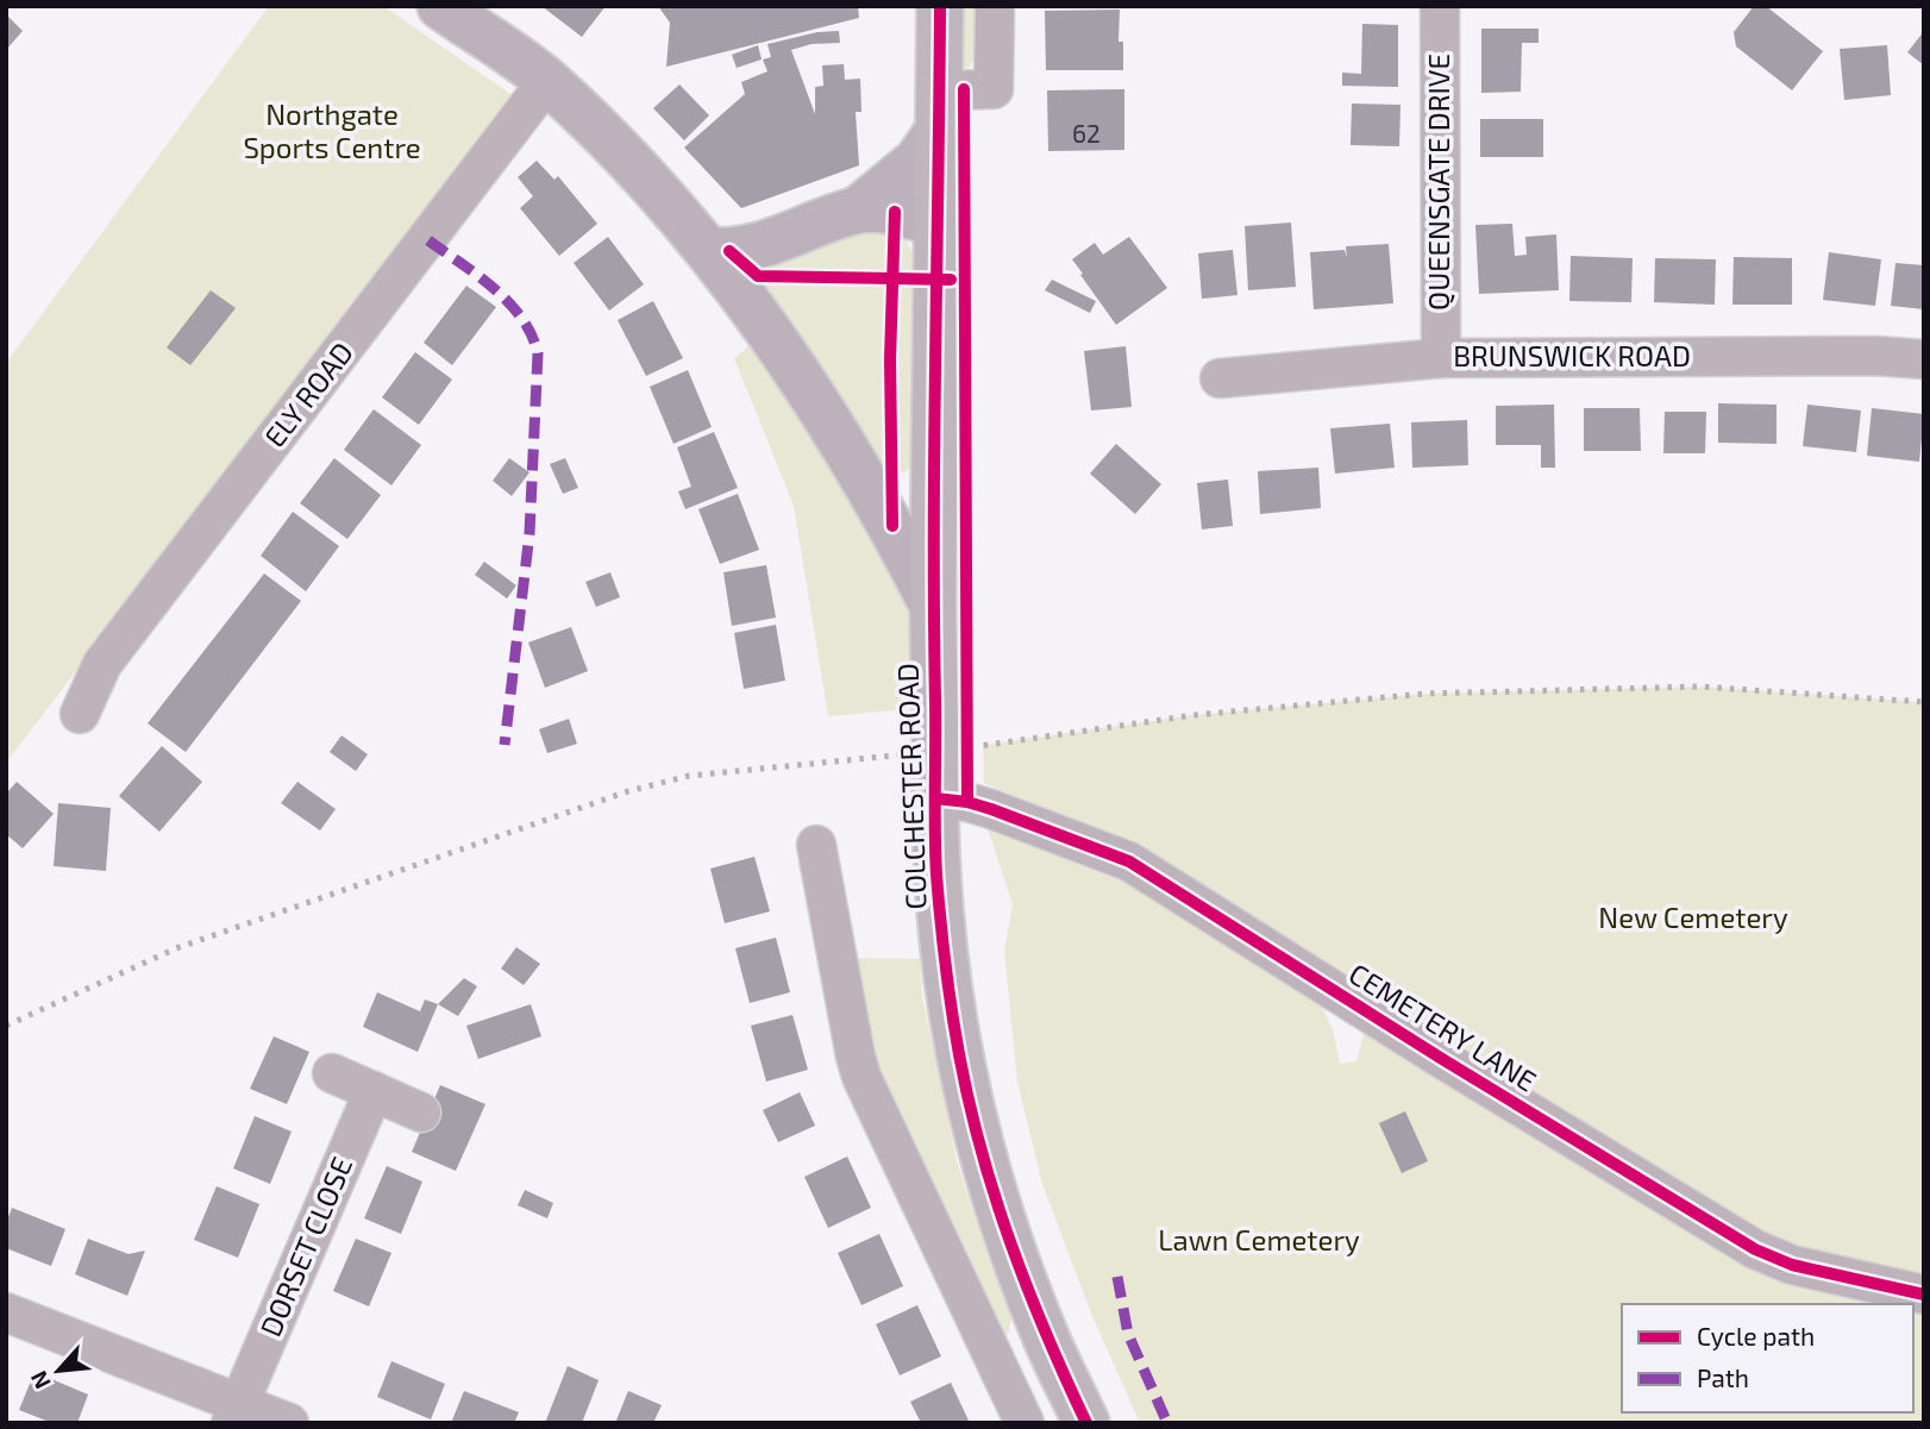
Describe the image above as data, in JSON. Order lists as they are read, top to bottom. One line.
{"streets":{"main road":["COLCHESTER ROAD"],"street":["QUEENSGATE DRIVE","BRUNSWICK ROAD","ELY ROAD","CEMETERY LANE","DORSET CLOSE"]},"crossings":[["QUEENSGATE DRIVE","BRUNSWICK ROAD"],["COLCHESTER ROAD","CEMETERY LANE"]],"parks":["Northgate Sports Centre","New Cemetery","Lawn Cemetery"],"house_numbers":["62"],"legend":["Cycle path","Path"],"north":"bottom left"}
